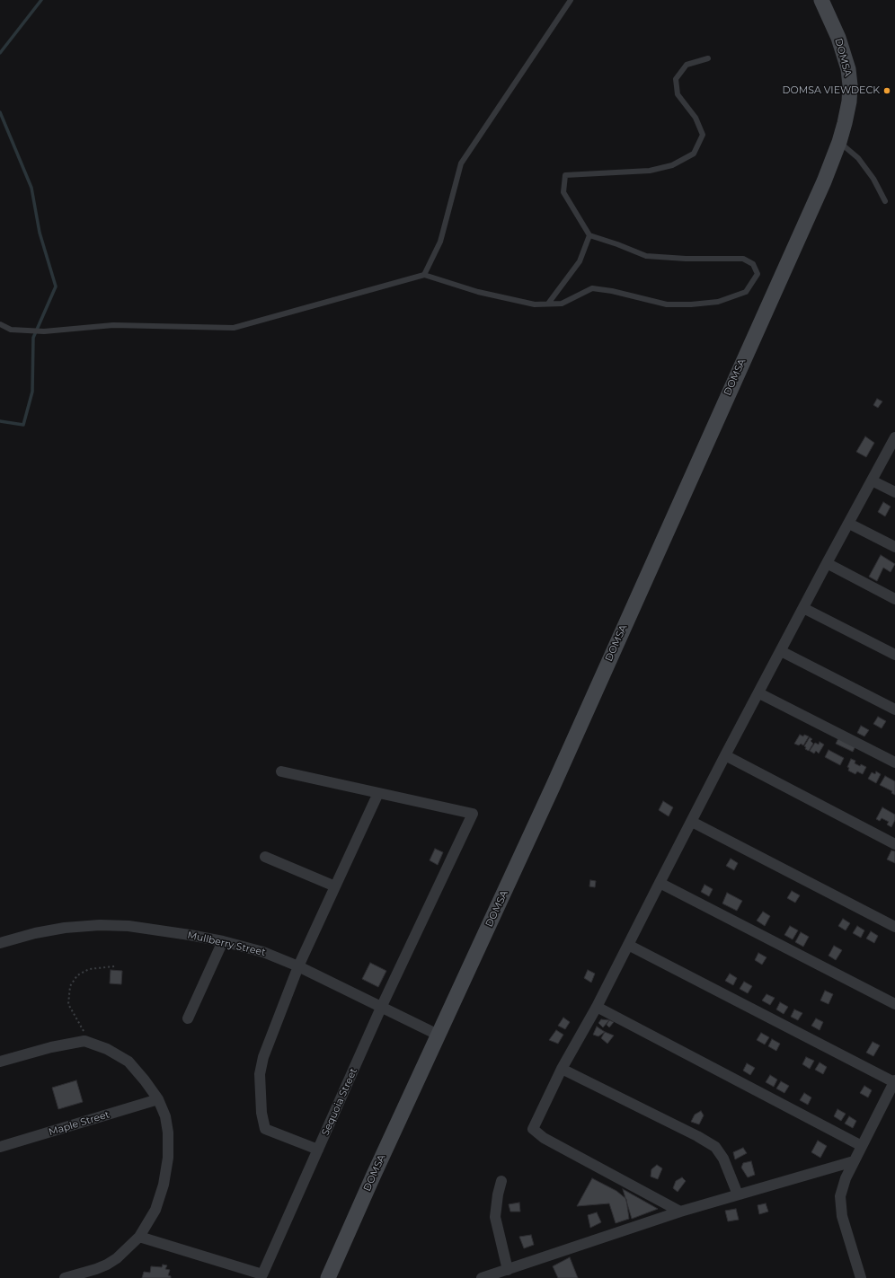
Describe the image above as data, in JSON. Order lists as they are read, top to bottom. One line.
{"streets":{"main road":["DOMSA"],"street":["Mullberry Street","Sequoia Street","Maple Street"]},"crossings":[["DOMSA","Mullberry Street"],["Mullberry Street","Sequoia Street"]],"places":["DOMSA VIEWDECK"]}
